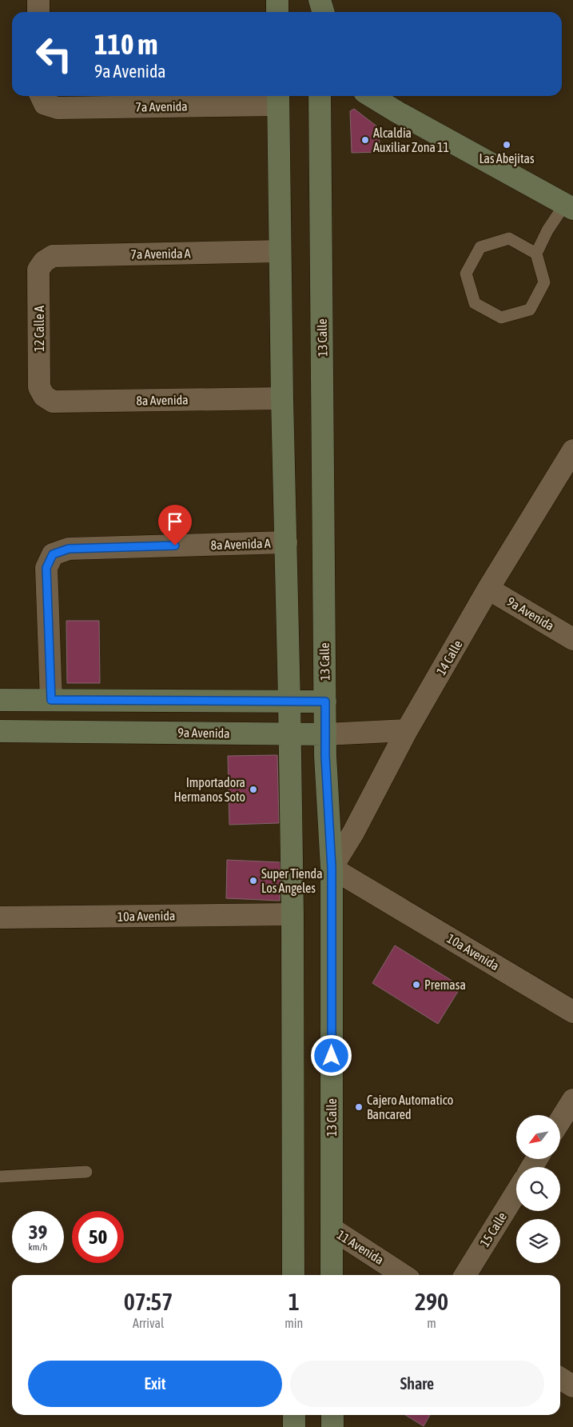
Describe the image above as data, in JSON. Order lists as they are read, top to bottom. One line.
{"streets":{"main road":["13 Calle","9a Avenida"],"street":["7a Avenida","7a Avenida A","12 Calle A","8a Avenida","8a Avenida A","14 Calle","10a Avenida","15 Calle","11 Avenida"]},"crossings":[["7a Avenida A","12 Calle A"],["12 Calle A","8a Avenida"],["13 Calle","9a Avenida"],["13 Calle","14 Calle"],["13 Calle","10a Avenida"],["13 Calle","11 Avenida"],["9a Avenida","14 Calle"],["14 Calle","10a Avenida"]],"places":["Alcaldia Auxiliar Zona 11","Las Abejitas","Importadora Hermanos Soto","Super Tienda Los Angeles","Premasa","Cajero Automatico Bancared"],"north":"bottom left","page":{"turn":["110 m","9a Avenida"],"speed":"39 km/h","limit":"50","eta":["07:57","Arrival","1","min","290","m"],"buttons":["Exit","Share"]}}
